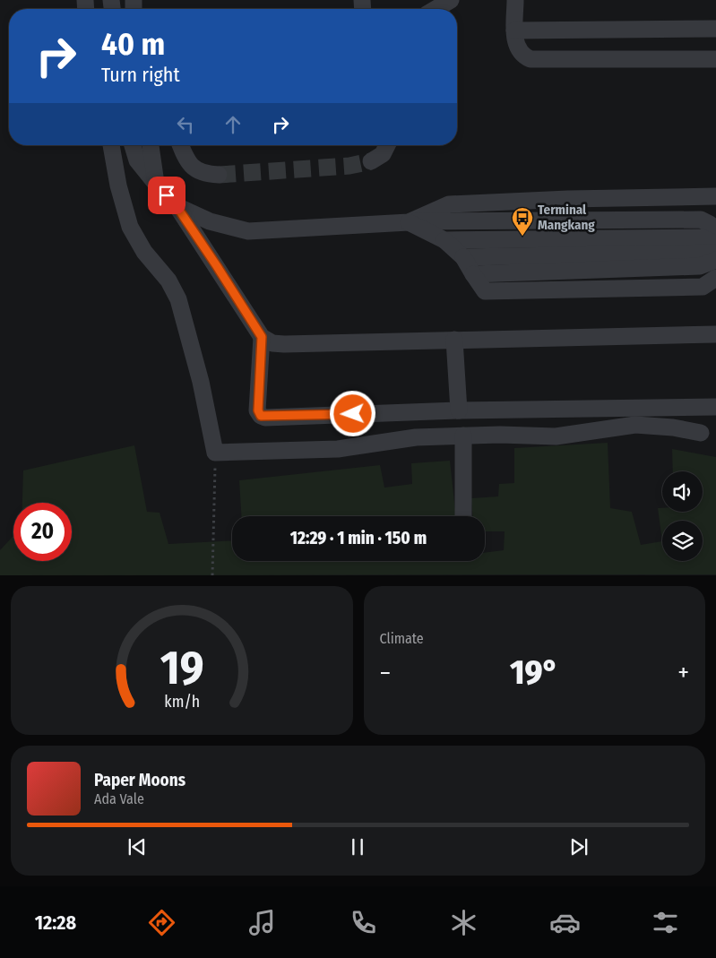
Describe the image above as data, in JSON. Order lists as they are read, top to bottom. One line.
{"places":{"bus stop":["Terminal Mangkang"]},"page":{"turn":["40 m","Turn right"],"limit":"20","trip":"12:29 · 1 min · 150 m","tile":"Climate","heat":["−","19°","+"],"song":["Paper Moons","Ada Vale"],"tabs":"12:28","gauge":["19","km/h"]}}
